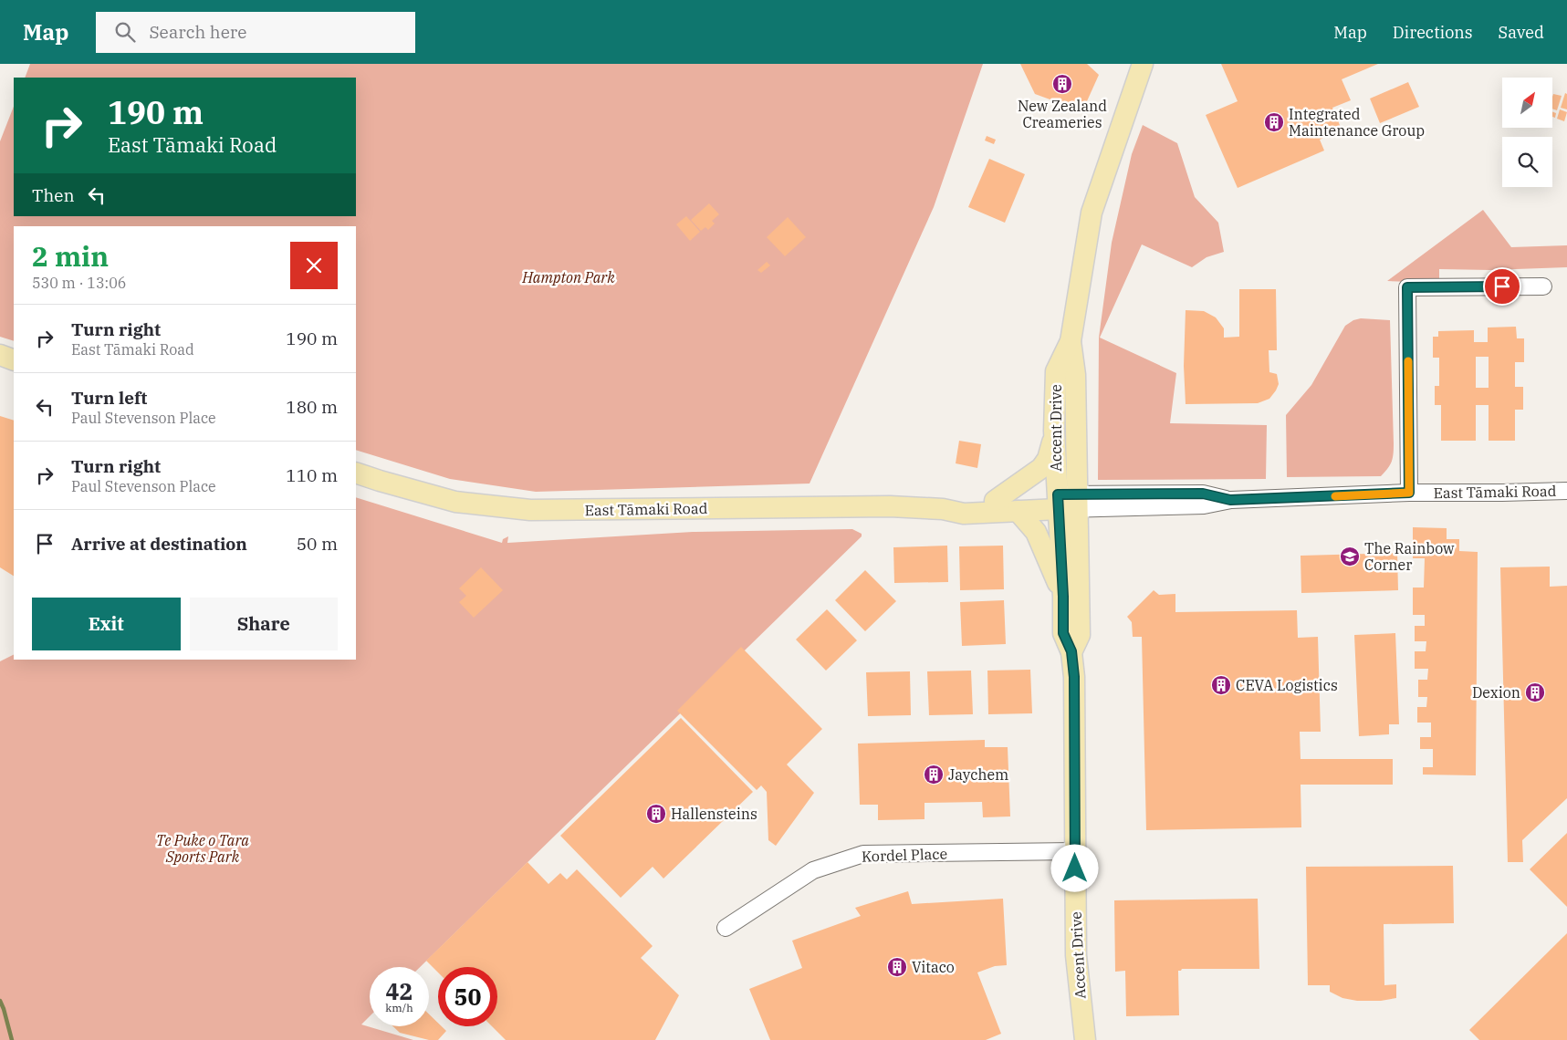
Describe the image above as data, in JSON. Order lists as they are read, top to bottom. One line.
{"streets":{"main road":["Accent Drive","East Tāmaki Road"],"street":["Kordel Place"]},"crossings":[["Accent Drive","East Tāmaki Road"],["Accent Drive","Kordel Place"]],"parks":["Hampton Park","Te Puke o Tara Sports Park"],"places":{"building":["New Zealand Creameries","Integrated Maintenance Group","CEVA Logistics","Dexion","Jaychem","Hallensteins","Vitaco"],"school or university":["The Rainbow Corner"]},"north":"top right","page":{"header":"Map","search":"Search here","nav":["Map","Directions","Saved"],"turn":["190 m","East Tāmaki Road"],"then":"Then","heading":["2 min","530 m · 13:06"],"list":[{"name":"Turn right","note":"East Tāmaki Road","value":"190 m"},{"name":"Turn left","note":"Paul Stevenson Place","value":"180 m"},{"name":"Turn right","note":"Paul Stevenson Place","value":"110 m"},{"name":"Arrive at destination","value":"50 m"}],"buttons":["Exit","Share"],"speed":"42 km/h","limit":"50"}}
